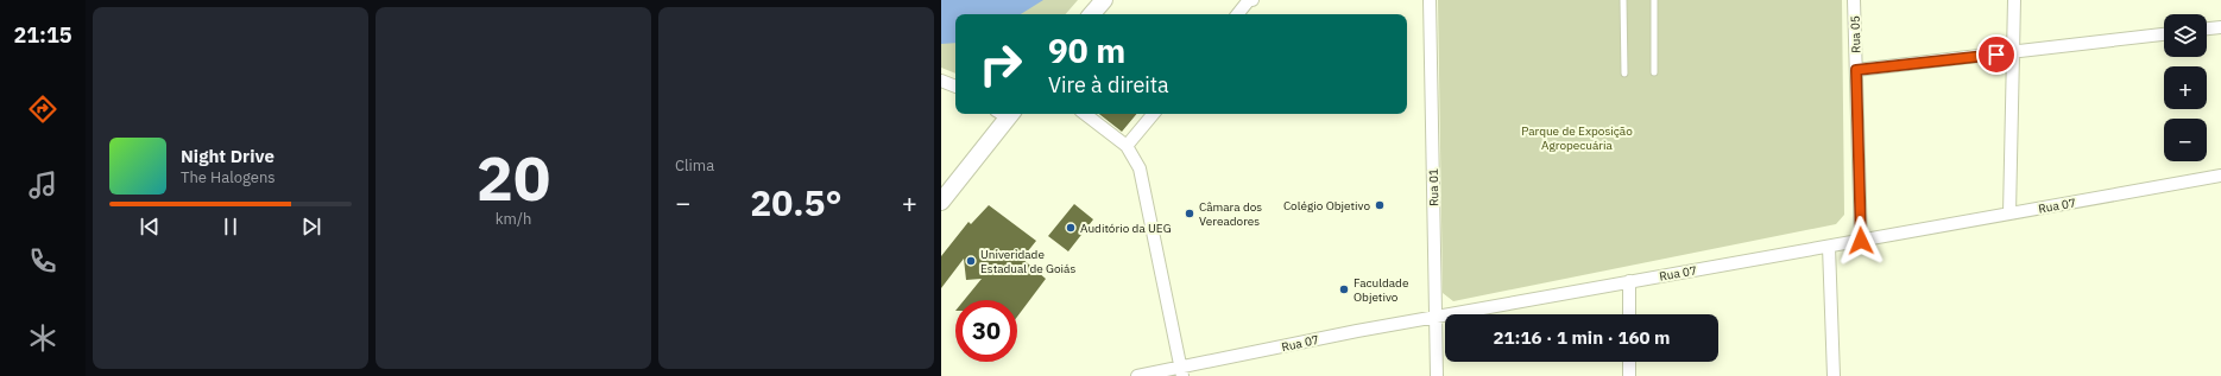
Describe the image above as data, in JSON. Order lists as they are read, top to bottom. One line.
{"streets":{"street":["Rua 05","Rua 01","Rua 07"]},"crossings":[["Rua 05","Rua 07"],["Rua 01","Rua 07"]],"parks":["Parque de Exposição Agropecuária"],"places":["Colégio Objetivo","Câmara dos Vereadores","Auditório da UEG","Univeridade Estadual de Goiás","Faculdade Objetivo"],"page":{"tabs":"21:15","tile":[["20","km/h"],"Clima"],"map_buttons":["+","−"],"turn":["90 m","Vire à direita"],"song":["Night Drive","The Halogens"],"heat":["−","20.5°","+"],"limit":"30","trip":"21:16 · 1 min · 160 m"}}
